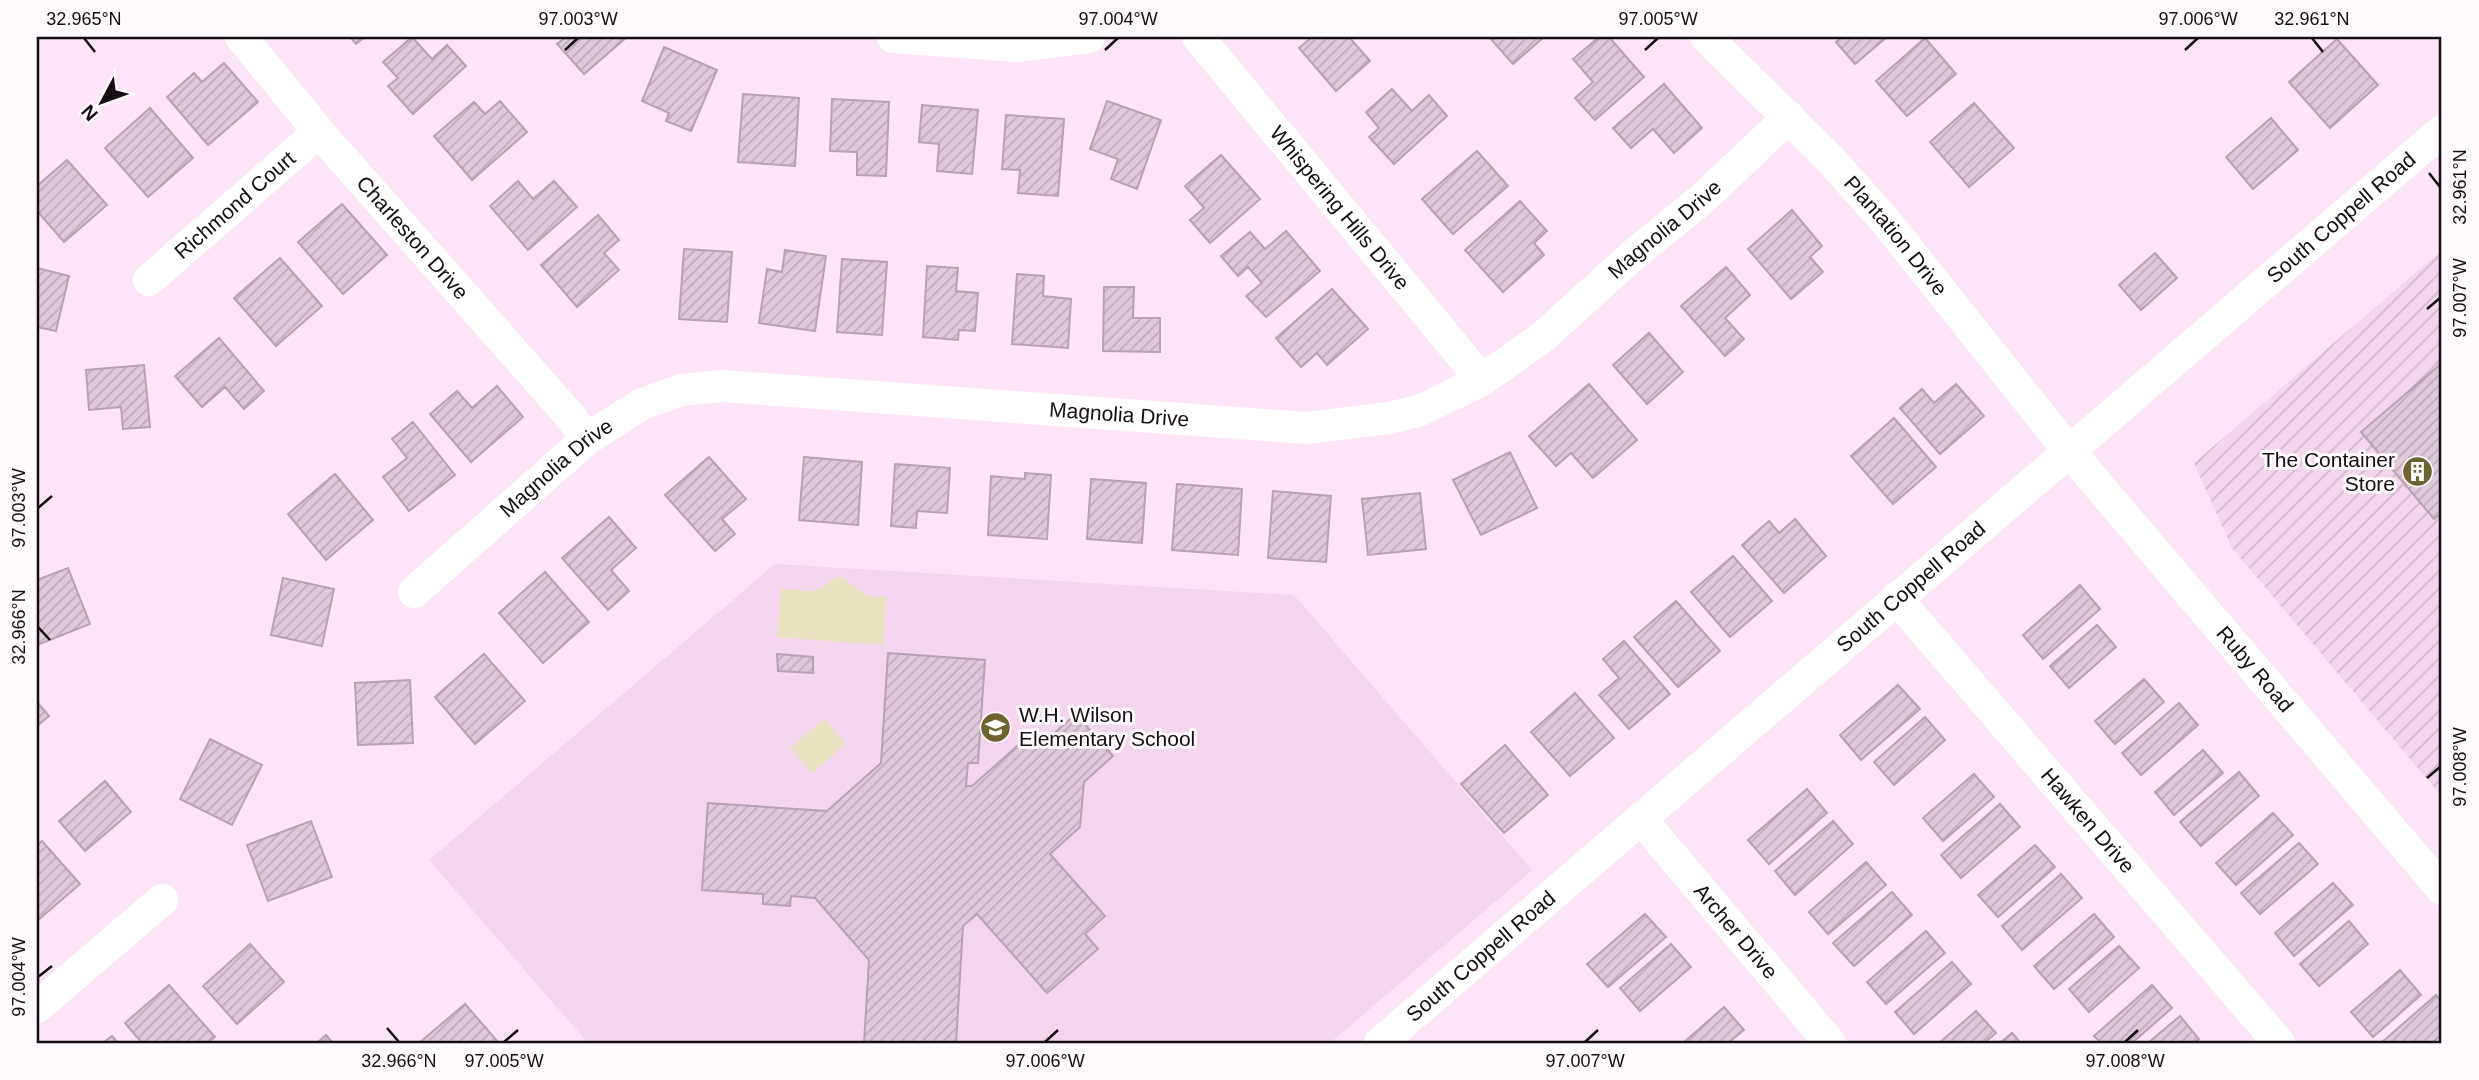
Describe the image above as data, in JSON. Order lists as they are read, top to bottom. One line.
{"streets":{"street":["Richmond Court","Whispering Hills Drive","South Coppell Road","Magnolia Drive","Plantation Drive","Charleston Drive","Ruby Road","Hawken Drive","Archer Drive"]},"crossings":[["Richmond Court","Charleston Drive"],["Whispering Hills Drive","Magnolia Drive"],["South Coppell Road","Plantation Drive"],["South Coppell Road","Ruby Road"],["South Coppell Road","Hawken Drive"],["South Coppell Road","Archer Drive"],["Magnolia Drive","Plantation Drive"],["Magnolia Drive","Charleston Drive"],["Plantation Drive","Ruby Road"]],"places":{"building":["The Container Store"],"school or university":["W.H. Wilson Elementary School"]},"north":"bottom left","coordinates":["32.965°N","97.003°W","97.004°W","97.005°W","97.006°W","32.961°N","97.007°W","32.966°N","97.008°W"]}
